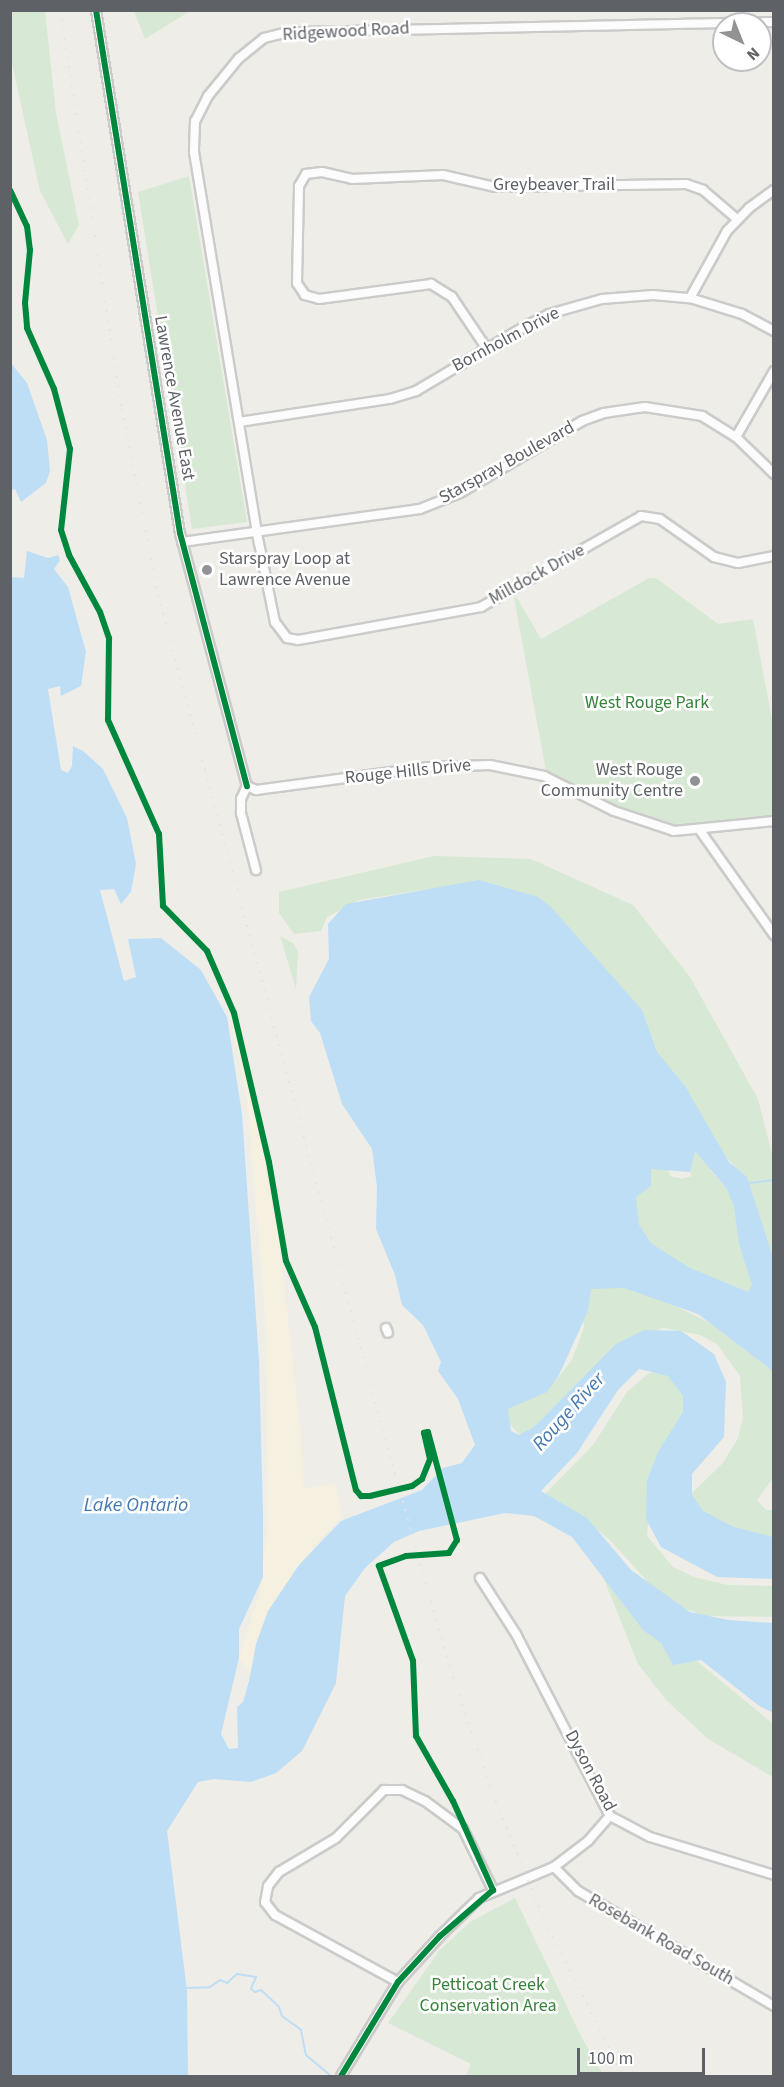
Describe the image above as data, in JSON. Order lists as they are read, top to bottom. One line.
{"streets":{"street":["Ridgewood Road","Greybeaver Trail","Bornholm Drive","Lawrence Avenue East","Starspray Boulevard","Milldock Drive","Rouge Hills Drive","Dyson Road","Rosebank Road South"]},"crossings":[["Ridgewood Road","Bornholm Drive"],["Ridgewood Road","Starspray Boulevard"],["Ridgewood Road","Milldock Drive"],["Greybeaver Trail","Bornholm Drive"],["Lawrence Avenue East","Starspray Boulevard"],["Lawrence Avenue East","Rouge Hills Drive"],["Starspray Boulevard","Milldock Drive"]],"water":["Rouge River","Lake Ontario"],"parks":["West Rouge Park","Petticoat Creek Conservation Area"],"places":["Starspray Loop at Lawrence Avenue","West Rouge Community Centre"],"scale_bar":"100 m","north":"bottom right"}
